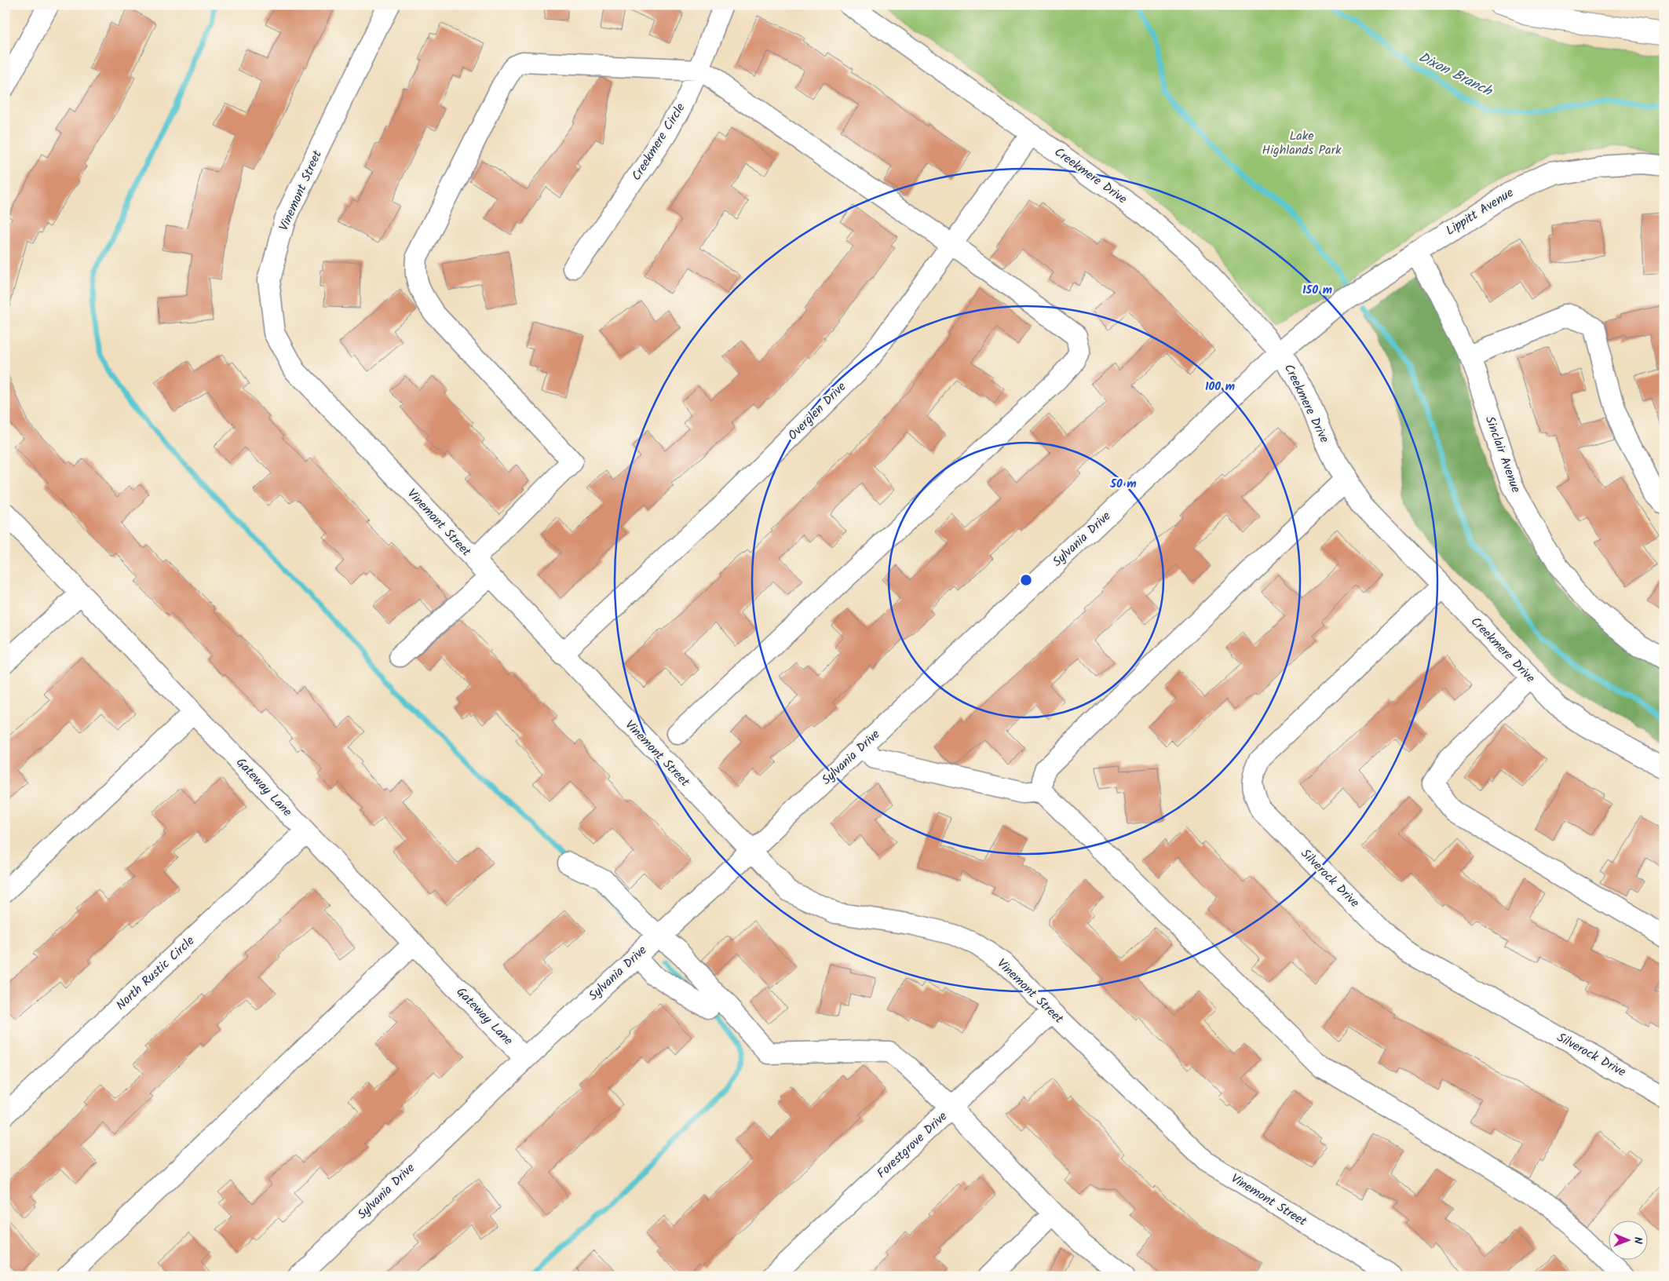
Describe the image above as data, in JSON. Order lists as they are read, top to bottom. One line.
{"streets":{"street":["Creekmere Circle","Creekmere Drive","Vinemont Street","Lippitt Avenue","Overglen Drive","Sinclair Avenue","Sylvania Drive","Gateway Lane","Silverock Drive","North Rustic Circle","Forestgrove Drive"]},"crossings":[["Creekmere Drive","Overglen Drive"],["Creekmere Drive","Sylvania Drive"],["Creekmere Drive","Silverock Drive"],["Vinemont Street","Overglen Drive"],["Vinemont Street","Sylvania Drive"],["Vinemont Street","Forestgrove Drive"],["Lippitt Avenue","Sinclair Avenue"],["Lippitt Avenue","Sylvania Drive"],["Sinclair Avenue","Sylvania Drive"],["Sylvania Drive","Gateway Lane"],["Gateway Lane","North Rustic Circle"]],"water":["Dixon Branch"],"parks":["Lake Highlands Park"],"north":"right","rings":["150 m","100 m","50 m"]}
